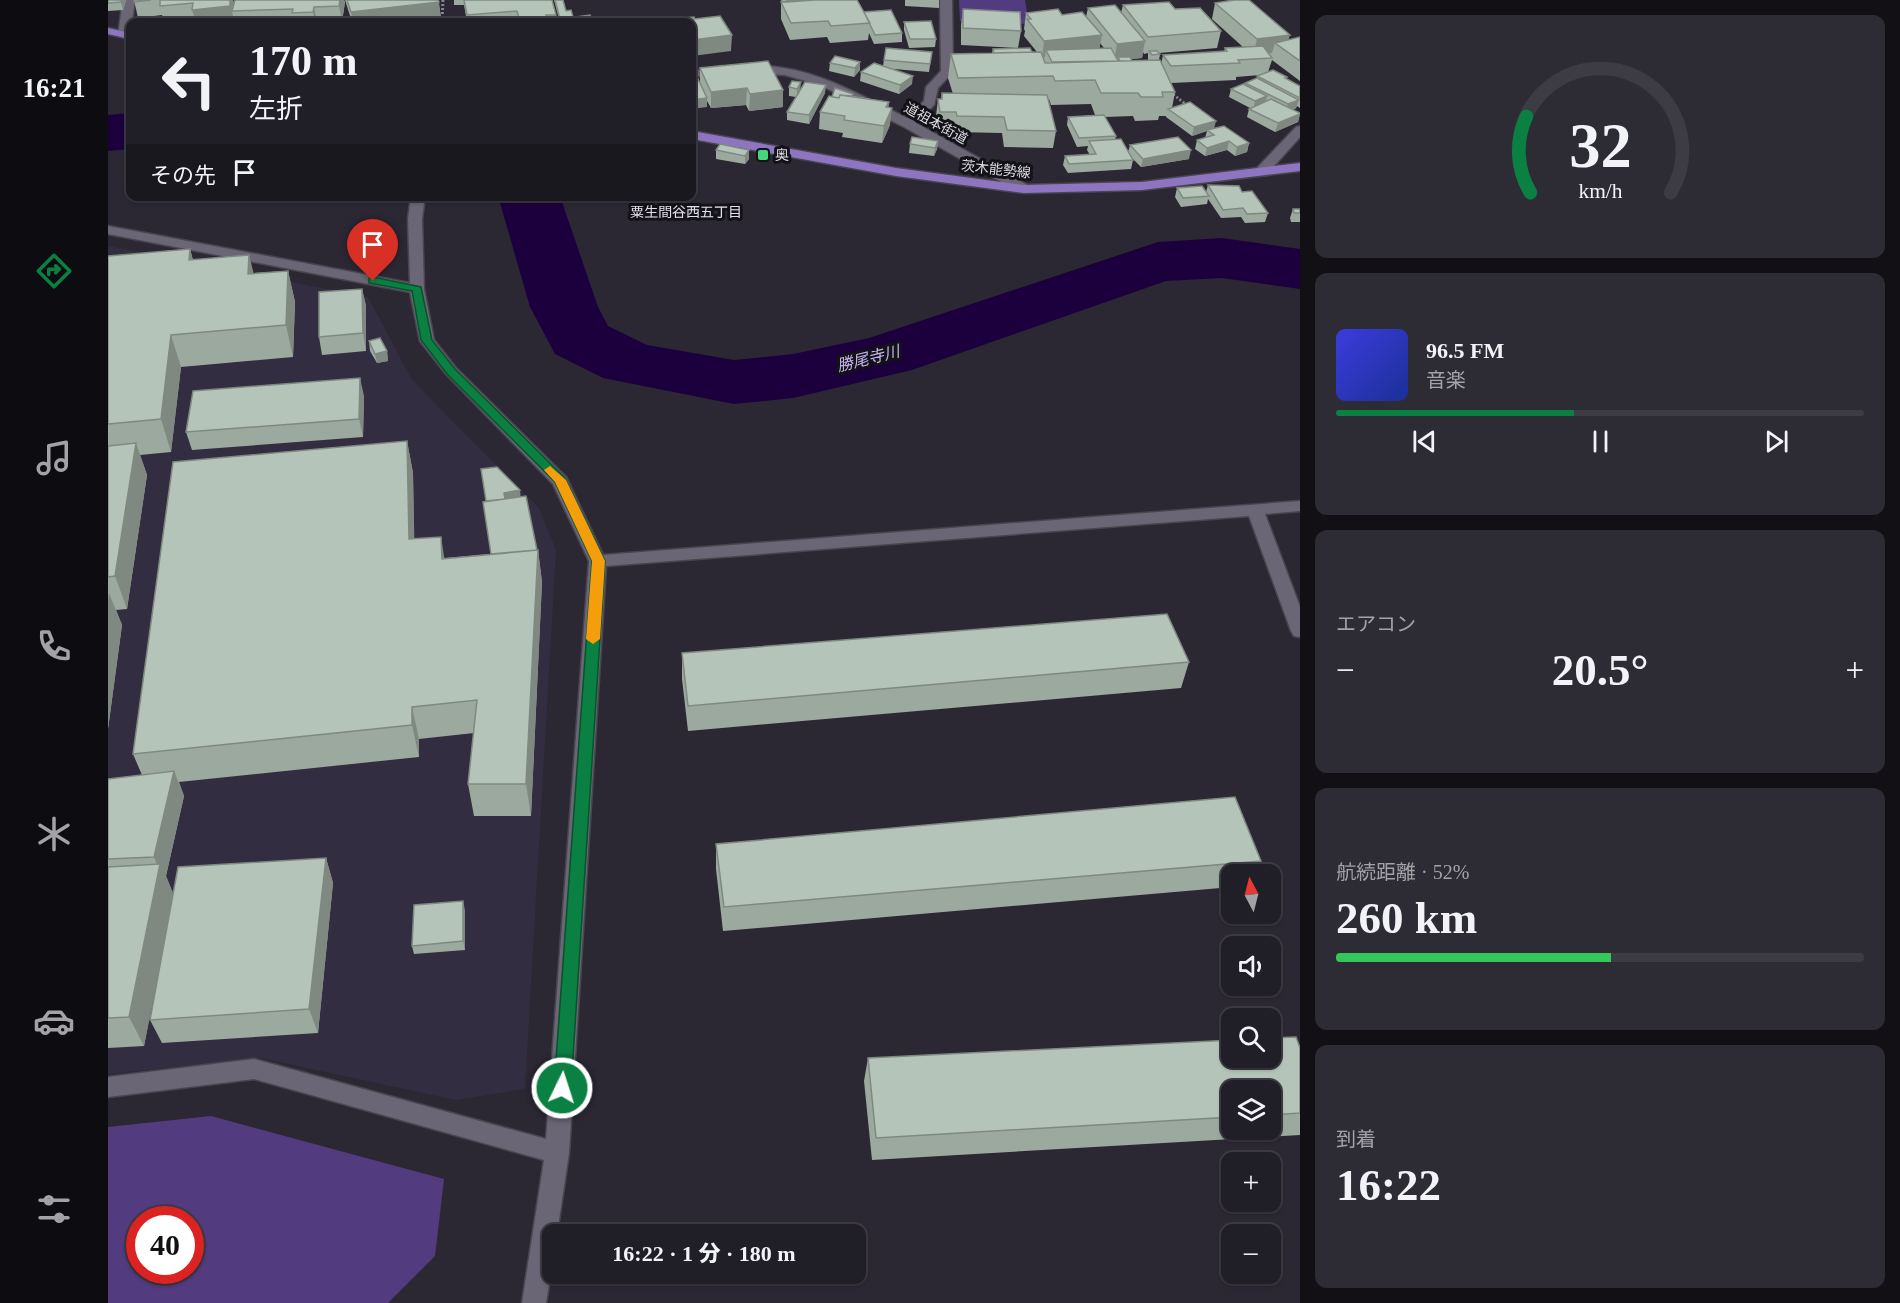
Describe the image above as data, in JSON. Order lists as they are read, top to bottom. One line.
{"streets":{"main road":["茨木能勢線"],"street":["道祖本街道"]},"crossings":[["道祖本街道","茨木能勢線"]],"districts":["粟生間谷西五丁目"],"water":["勝尾寺川"],"places":{"transit":["奥"]},"north":"top","page":{"tabs":"16:21","turn":["170 m","左折"],"then":"その先","song":["96.5 FM","音楽"],"tile":["エアコン",["航続距離 · 52%","260 km"],["到着","16:22"]],"heat":["−","20.5°","+"],"map_buttons":["+","−"],"limit":"40","trip":"16:22 · 1 分 · 180 m","gauge":["32","km/h"]}}
